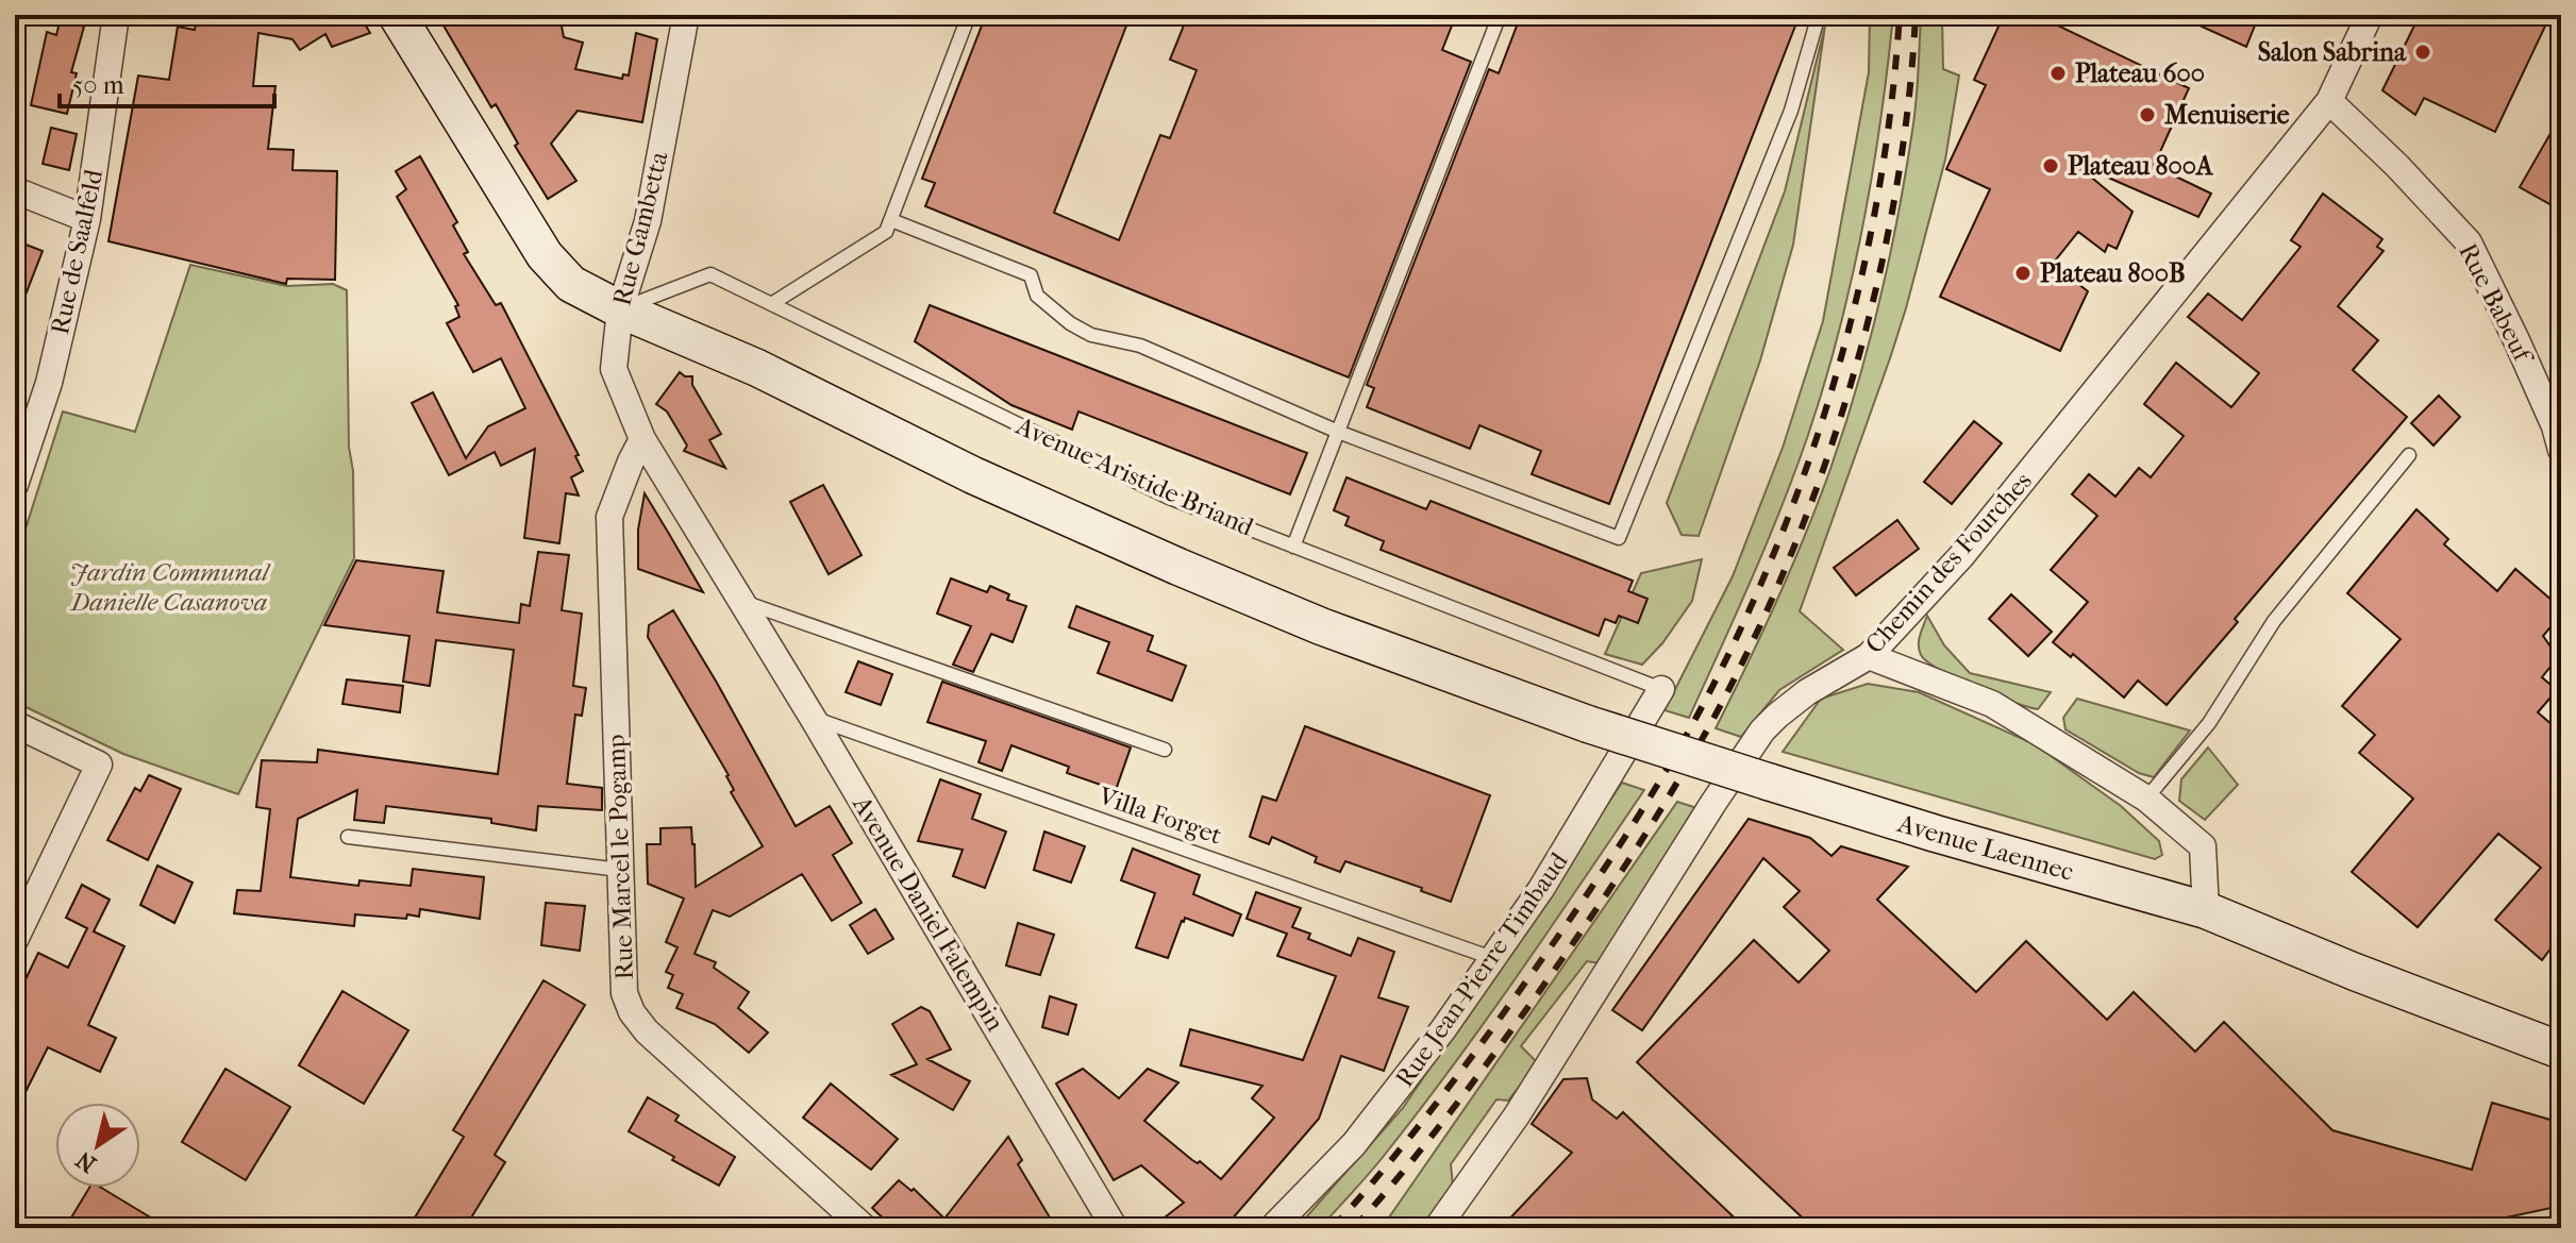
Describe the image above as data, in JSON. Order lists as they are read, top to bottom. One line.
{"streets":{"main road":["Avenue Laennec"],"street":["Rue Gambetta","Rue de Saalfeld","Rue Babeuf","Chemin des Fourches","Rue Marcel le Pogamp","Avenue Daniel Falempin","Rue Jean-Pierre Timbaud"],"lane":["Avenue Aristide Briand","Villa Forget"]},"crossings":[["Rue Gambetta","Avenue Aristide Briand"],["Rue Gambetta","Avenue Laennec"],["Rue Gambetta","Rue Marcel le Pogamp"],["Rue Gambetta","Avenue Daniel Falempin"],["Rue Babeuf","Chemin des Fourches"],["Avenue Aristide Briand","Avenue Laennec"],["Avenue Aristide Briand","Rue Jean-Pierre Timbaud"],["Villa Forget","Avenue Daniel Falempin"],["Villa Forget","Rue Jean-Pierre Timbaud"],["Rue Marcel le Pogamp","Avenue Daniel Falempin"]],"parks":["Jardin Communal Danielle Casanova"],"places":["Salon Sabrina","Plateau 600","Menuiserie","Plateau 800A","Plateau 800B"],"scale_bar":"50 m","north":"bottom left"}
